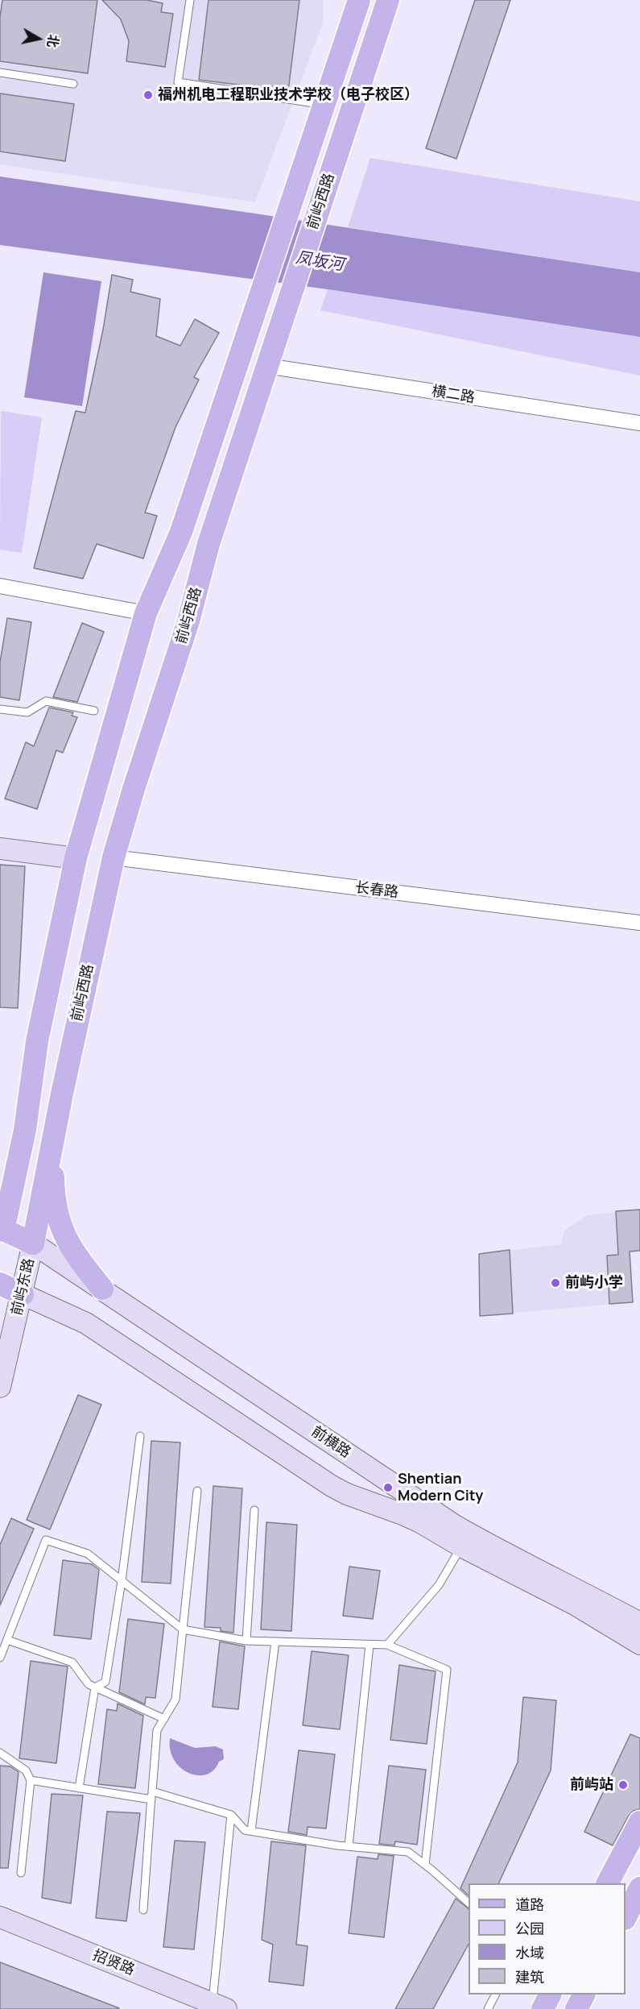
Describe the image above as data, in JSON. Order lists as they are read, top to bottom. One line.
{"streets":{"main road":["前屿西路","前屿东路","前横路","招贤路"],"street":["横二路","长春路"]},"crossings":[["前屿西路","横二路"],["前屿西路","长春路"],["前屿西路","前屿东路"],["前屿西路","前横路"],["前屿东路","前横路"]],"water":["凤坂河"],"places":["福州机电工程职业技术学校（电子校区）","前屿小学","Shentian Modern City","前屿站"],"legend":["道路","公园","水域","建筑"],"north":"right"}
